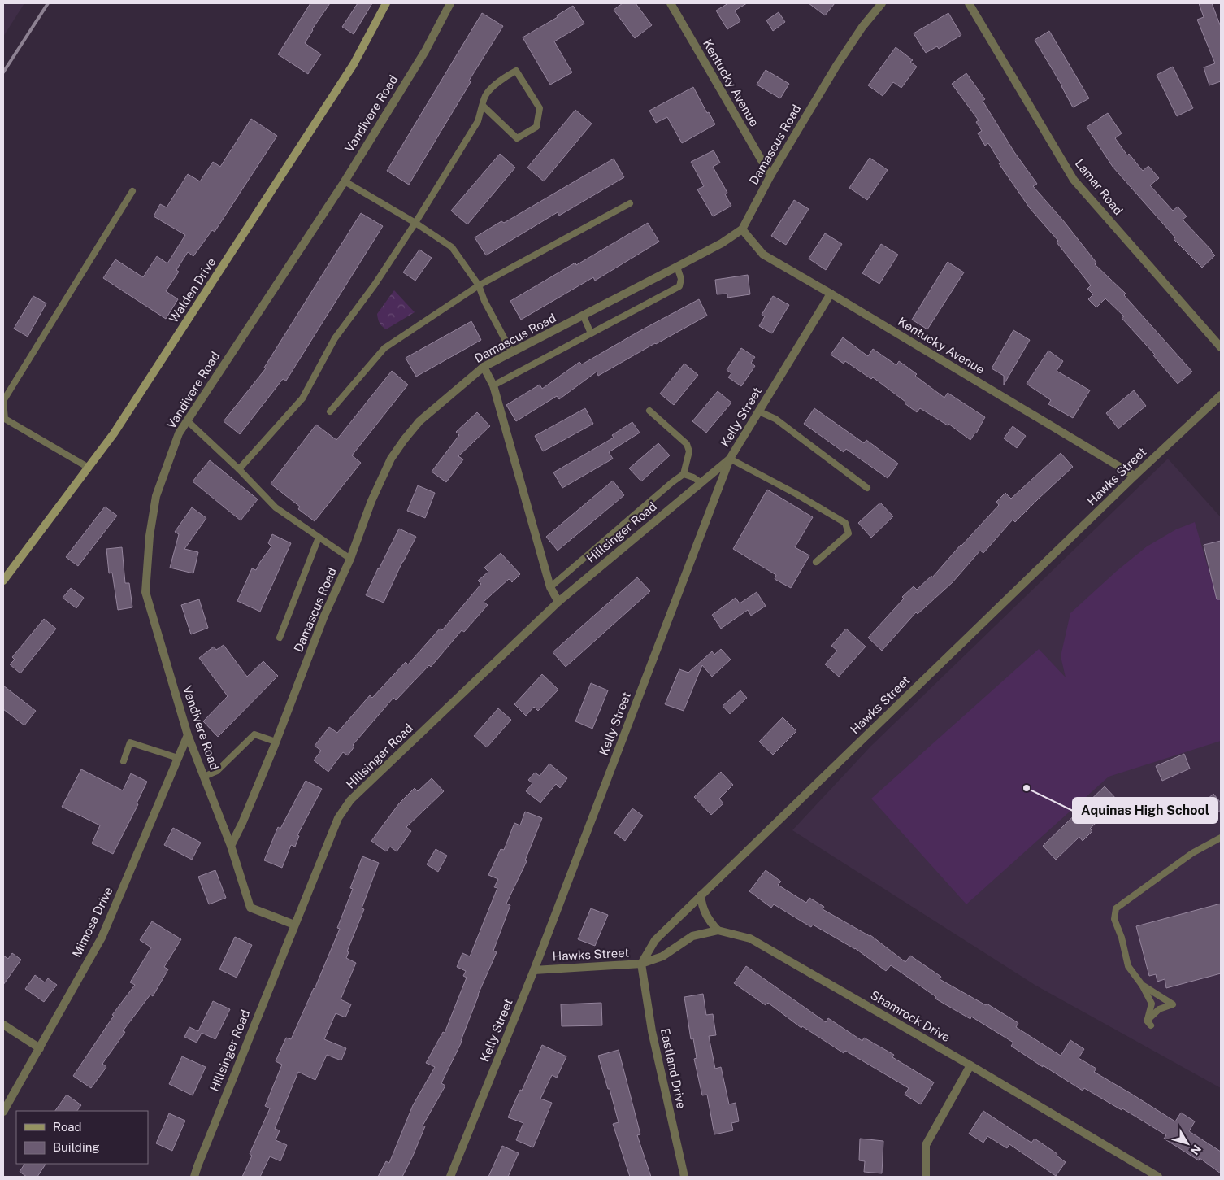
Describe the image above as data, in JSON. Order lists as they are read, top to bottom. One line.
{"streets":{"street":["Kentucky Avenue","Vandivere Road","Damascus Road","Lamar Road","Walden Drive","Kelly Street","Hawks Street","Hillsinger Road","Mimosa Drive","Shamrock Drive","Eastland Drive"]},"crossings":[["Kentucky Avenue","Damascus Road"],["Kentucky Avenue","Kelly Street"],["Kentucky Avenue","Hawks Street"],["Vandivere Road","Damascus Road"],["Vandivere Road","Hillsinger Road"],["Vandivere Road","Mimosa Drive"],["Kelly Street","Hawks Street"],["Kelly Street","Hillsinger Road"],["Hawks Street","Shamrock Drive"],["Hawks Street","Eastland Drive"],["Shamrock Drive","Eastland Drive"]],"places":["Aquinas High School"],"legend":["Road","Building"],"north":"bottom right"}
